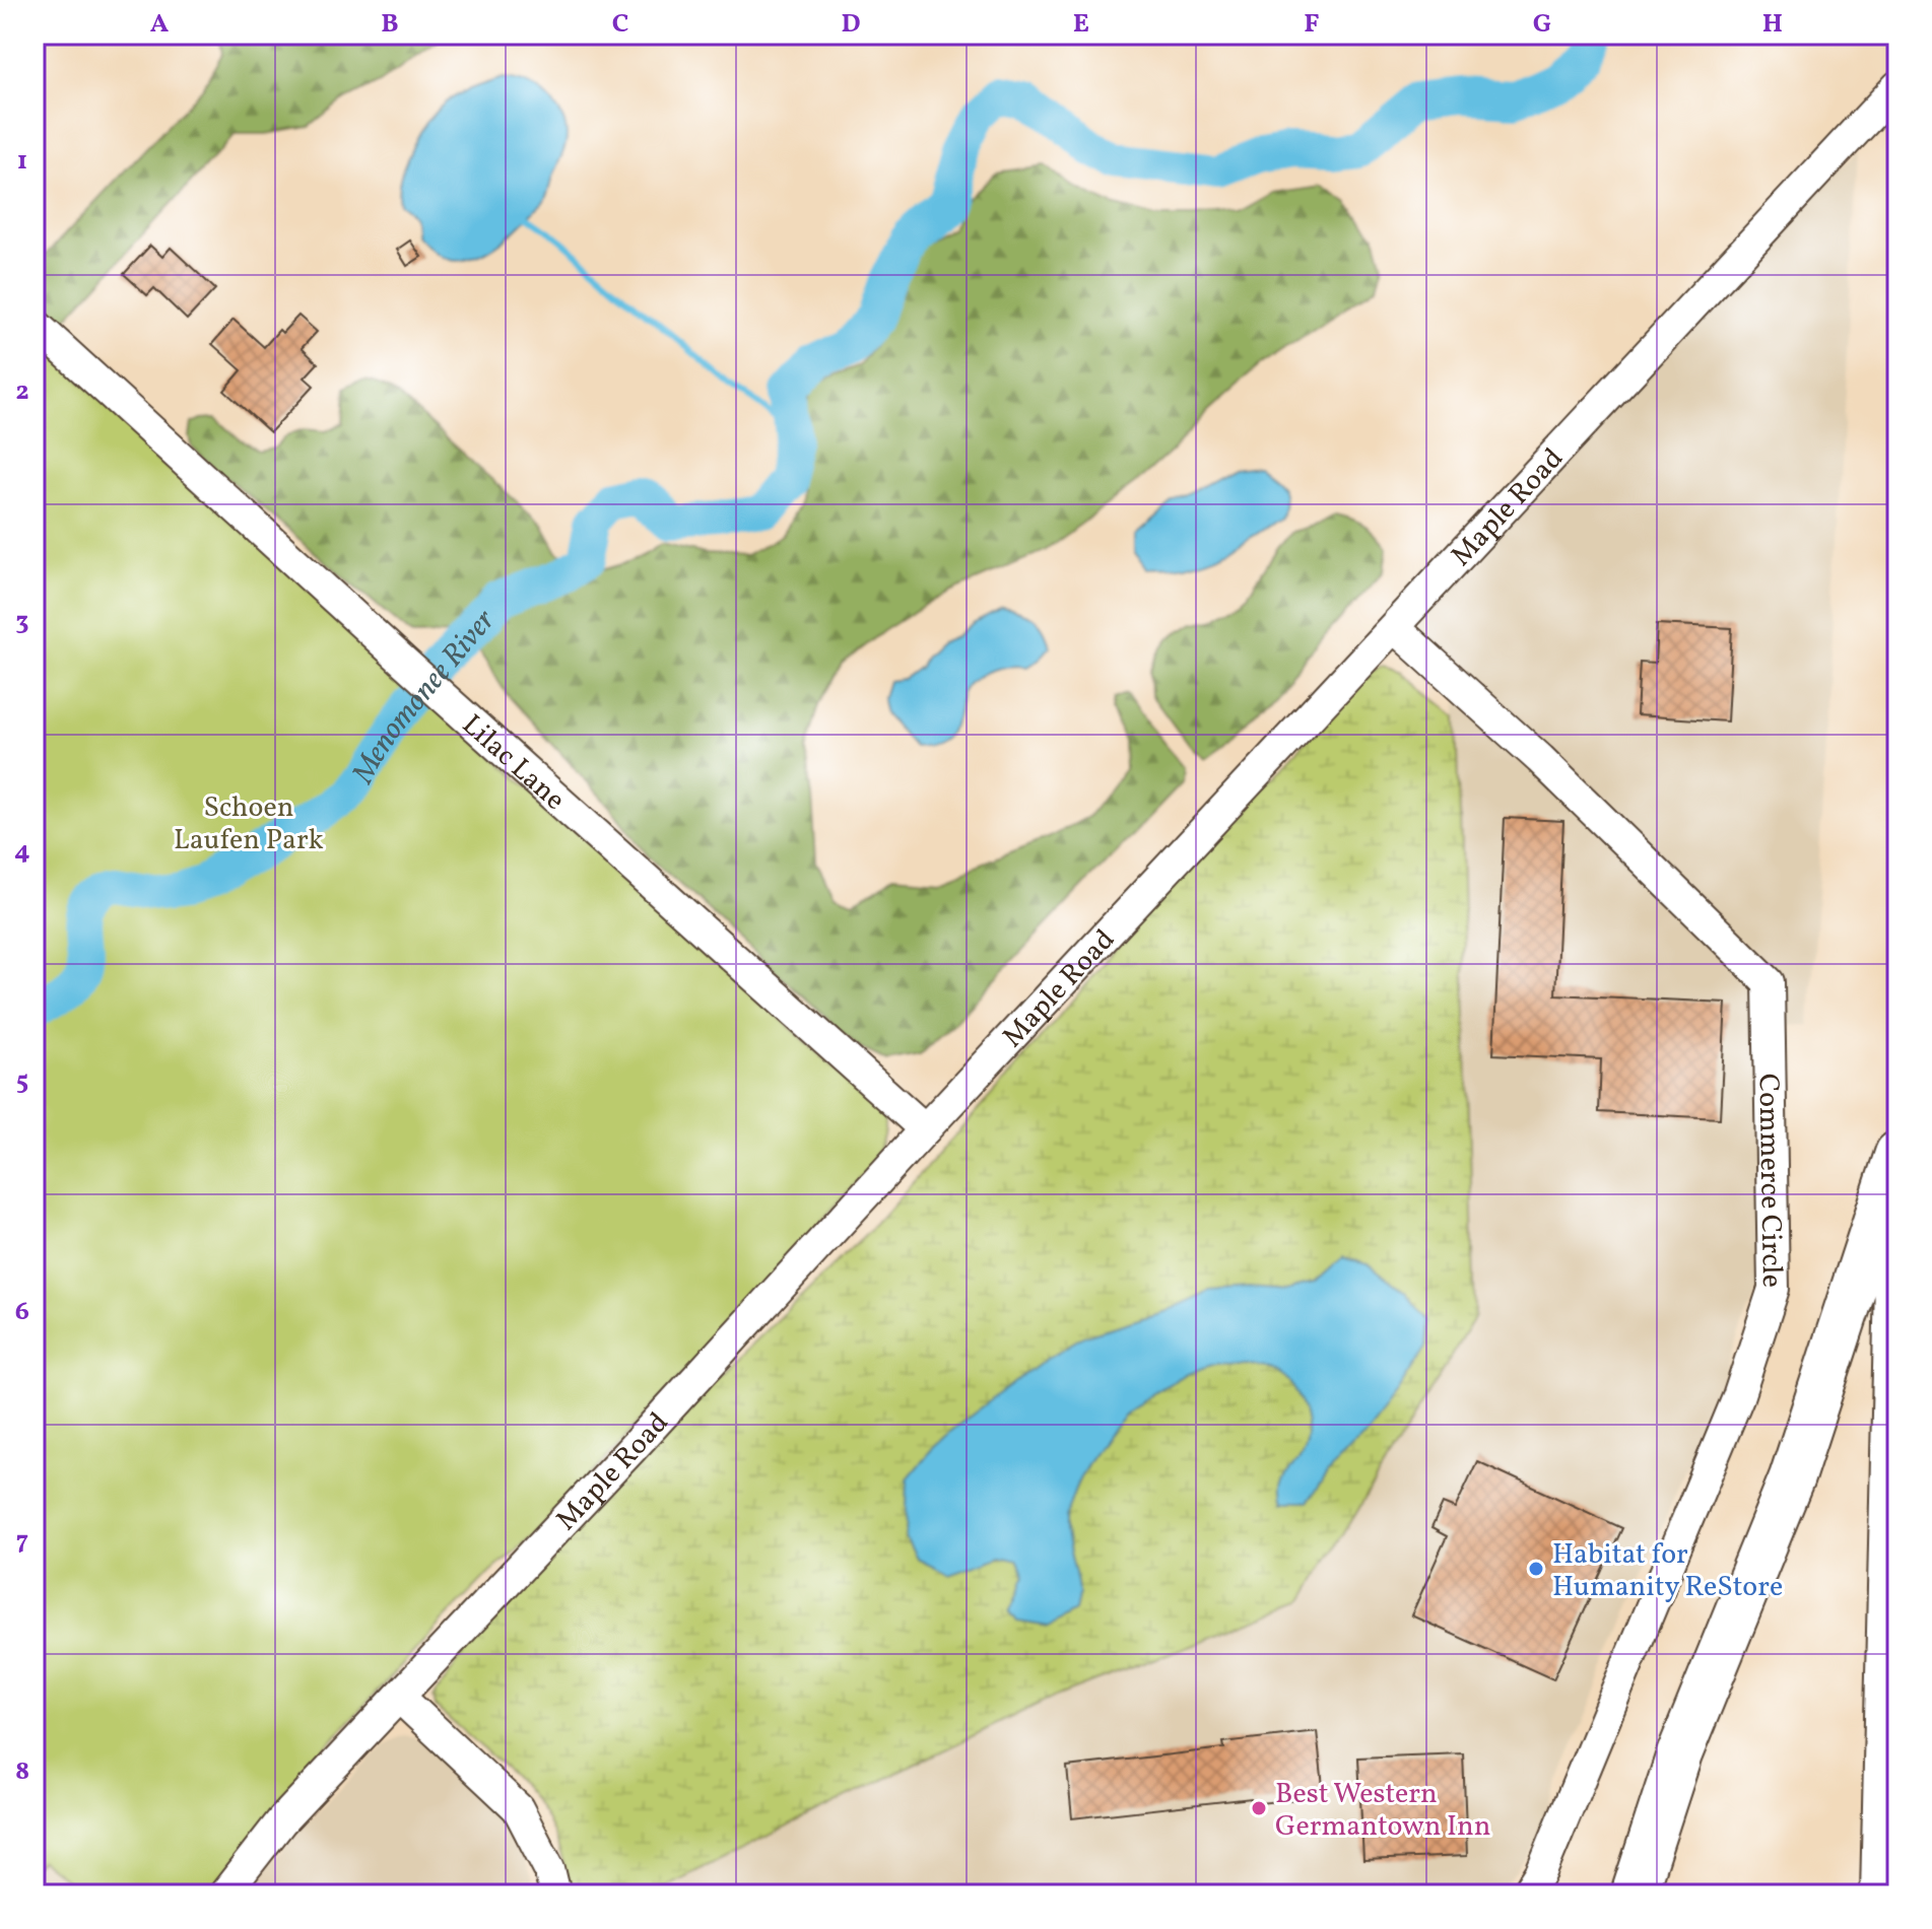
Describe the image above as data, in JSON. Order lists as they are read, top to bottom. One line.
{"streets":{"street":["Maple Road","Lilac Lane","Commerce Circle"]},"crossings":[["Maple Road","Lilac Lane"],["Maple Road","Commerce Circle"]],"water":["Menomonee River"],"parks":["Schoen Laufen Park"],"places":["Habitat for Humanity ReStore","Best Western Germantown Inn"],"grid":{"columns":["A","B","C","D","E","F","G","H"],"rows":["1","2","3","4","5","6","7","8"]}}
